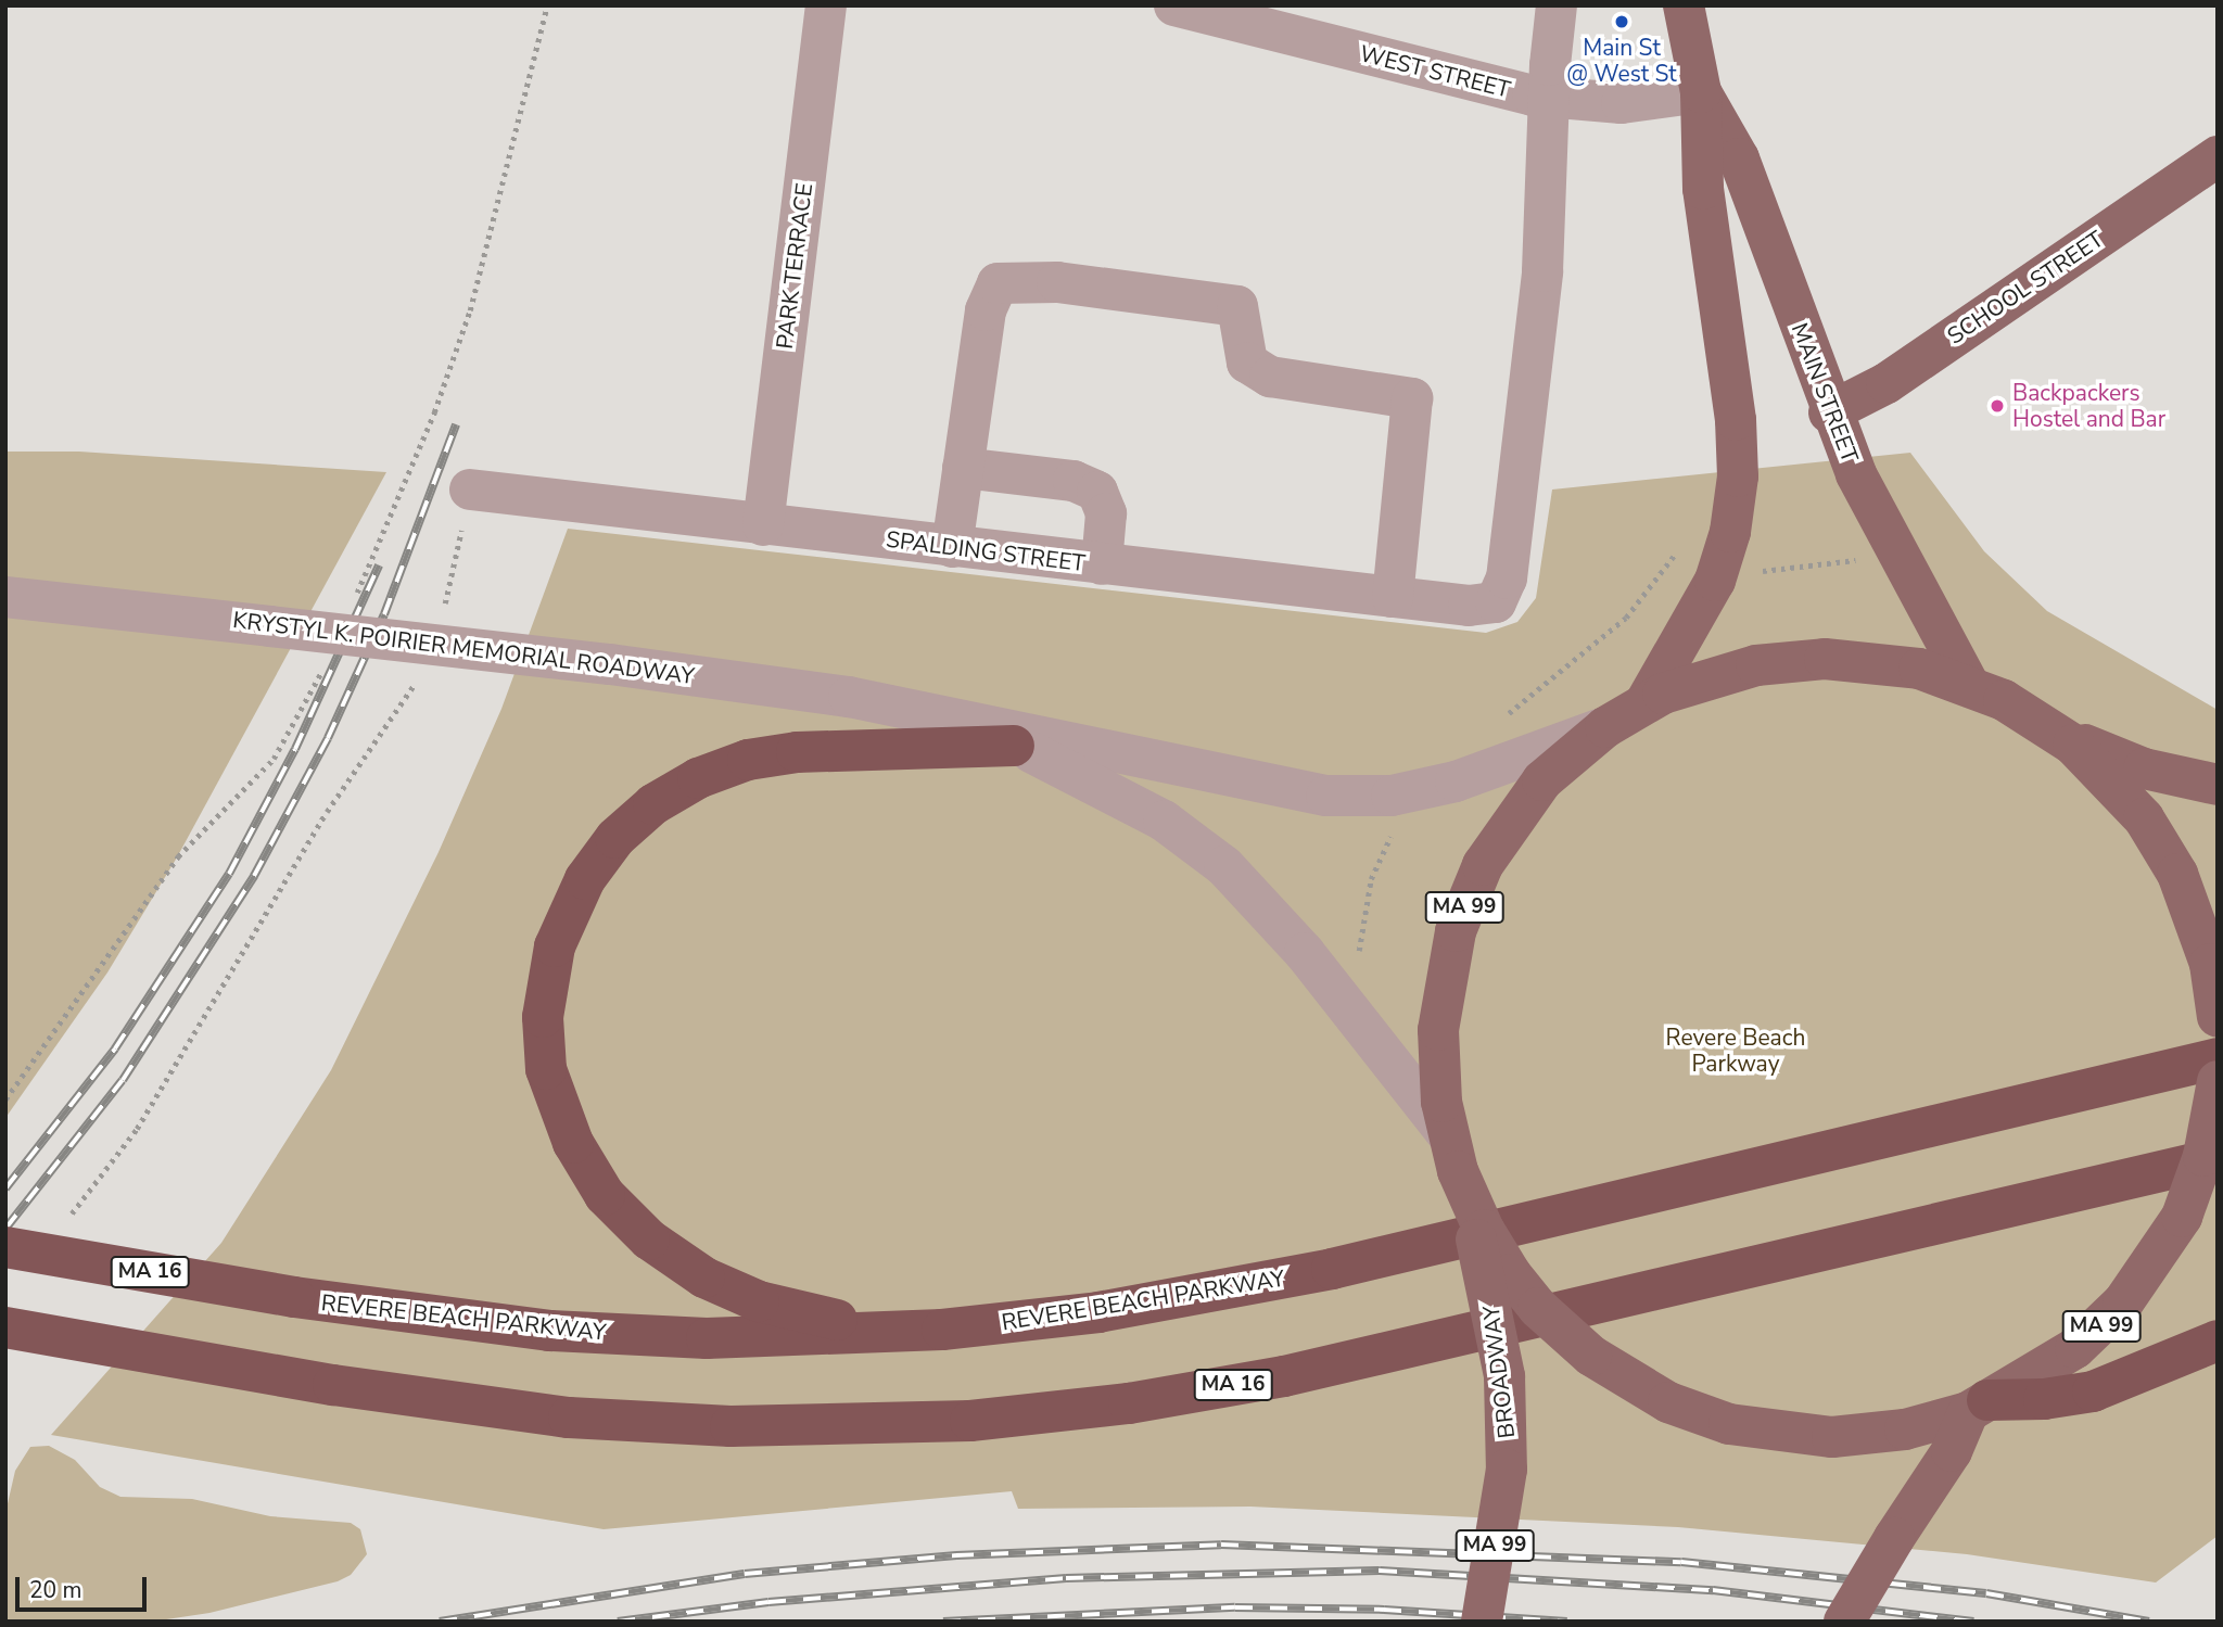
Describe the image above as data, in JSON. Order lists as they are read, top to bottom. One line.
{"streets":{"highway":["MA 16","REVERE BEACH PARKWAY"],"main road":["SCHOOL STREET","MAIN STREET","MA 99","BROADWAY"],"street":["WEST STREET","PARK TERRACE","SPALDING STREET","KRYSTYL K. POIRIER MEMORIAL ROADWAY"]},"crossings":[["WEST STREET","MAIN STREET"],["WEST STREET","SPALDING STREET"],["PARK TERRACE","SPALDING STREET"],["SCHOOL STREET","MAIN STREET"],["MAIN STREET","MA 99"],["KRYSTYL K. POIRIER MEMORIAL ROADWAY","MA 99"],["KRYSTYL K. POIRIER MEMORIAL ROADWAY","BROADWAY"],["MA 99","BROADWAY"]],"parks":["Revere Beach Parkway"],"places":["Main St @ West St","Backpackers Hostel and Bar"],"scale_bar":"20 m"}
